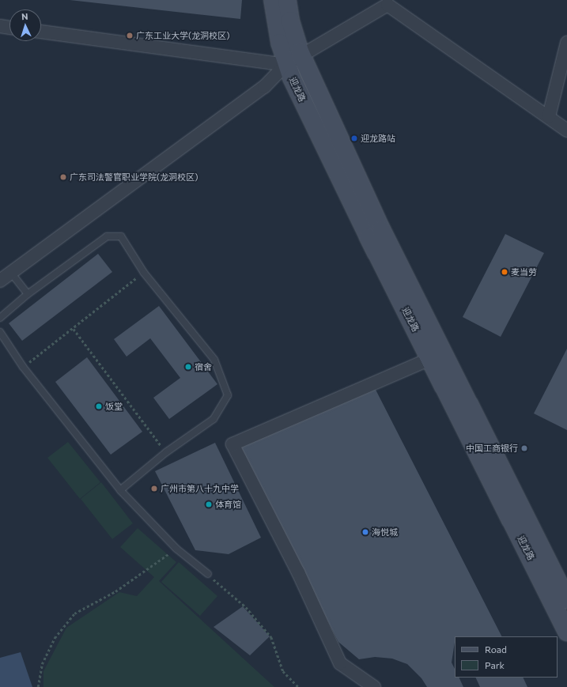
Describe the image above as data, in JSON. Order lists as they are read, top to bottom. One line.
{"streets":{"street":["迎龙路"]},"places":["广东工业大学(龙洞校区)","迎龙路站","广东司法警官职业学院(龙洞校区)","麦当劳","宿舍","饭堂","中国工商银行","广州市第八十九中学","体育馆","海悦城"],"legend":["Road","Park"],"north":"top"}
